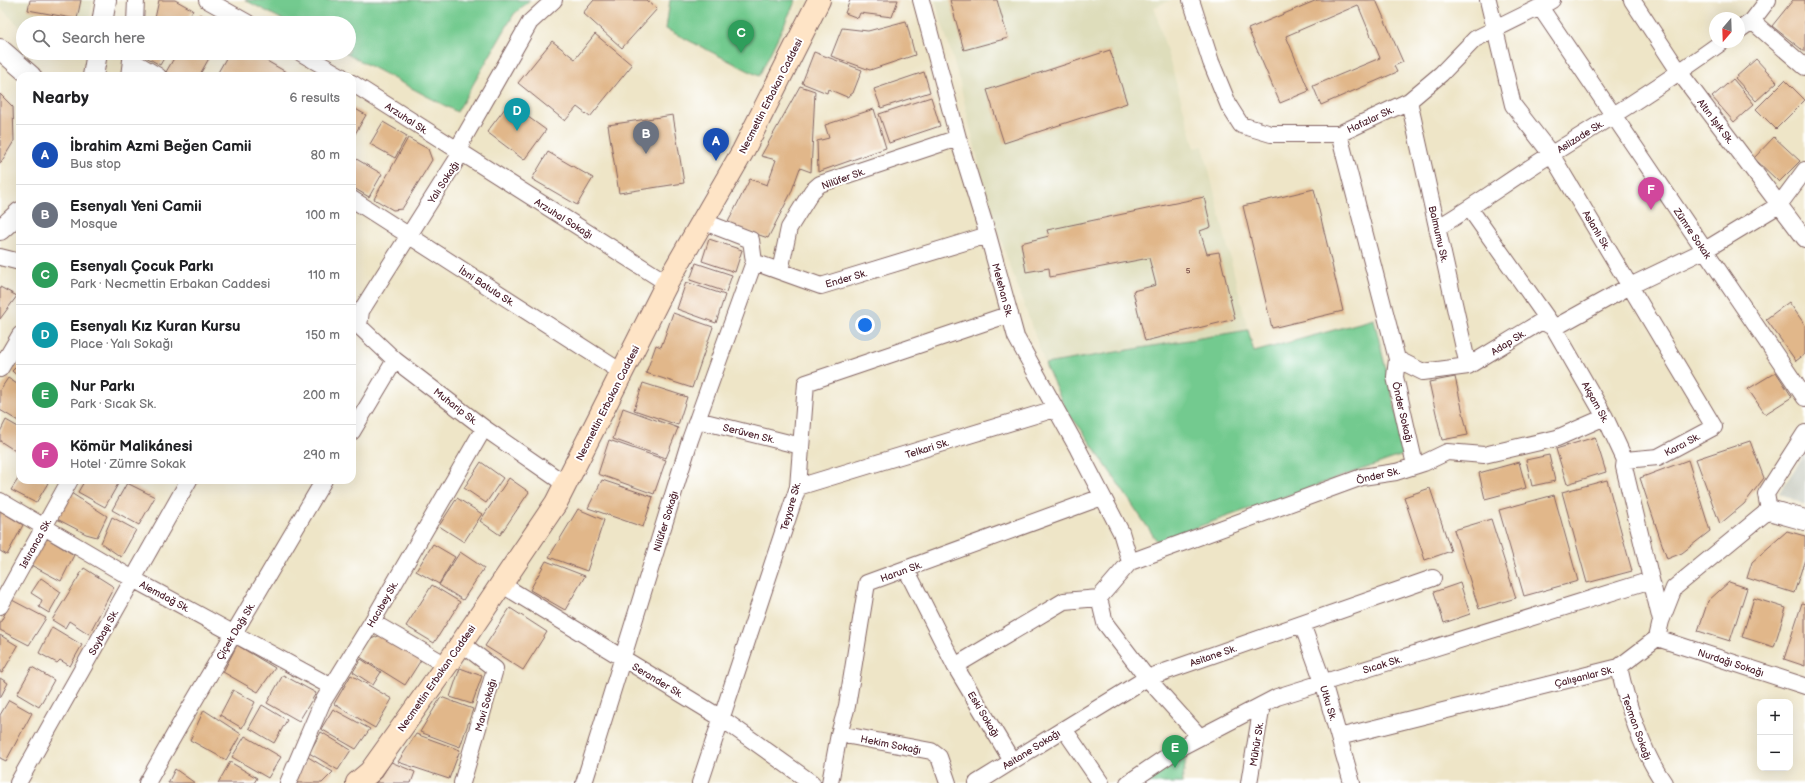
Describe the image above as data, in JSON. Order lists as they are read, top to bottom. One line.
{"streets":{"main road":["Necmettin Erbakan Caddesi"],"street":["Arzuhal Sk.","Hafızlar Sk.","Altın Işık Sk.","Aslizade Sk.","Nilüfer Sk.","Yalı Sokağı","Arzuhal Sokağı","Aslanlı Sk.","Zümre Sokak","Balmumu Sk.","Ender Sk.","İbni Batuta Sk.","Metehan Sk.","Adap Sk.","Akşam Sk.","Muharip Sk.","Önder Sokağı","Serüven Sk.","Karcı Sk.","Telkari Sk.","Önder Sk.","Teyyare Sk.","Nilüfer Sokağı","Istıranca Sk.","Harun Sk.","Alemdağ Sk.","Hacıbey Sk.","Çiçek Dağı Sk.","Soybaşı Sk.","Asitane Sk.","Nurdağı Sokağı","Sıcak Sk.","Çalışanlar Sk.","Serander Sk.","Utku Sk.","Mavi Sokağı","Eski Sokağı","Teoman Sokağı","Hekim Sokağı","Mühür Sk.","Asitane Sokağı"]},"crossings":[["Necmettin Erbakan Caddesi","Arzuhal Sokağı"],["Necmettin Erbakan Caddesi","İbni Batuta Sk."],["Necmettin Erbakan Caddesi","Muharip Sk."],["Necmettin Erbakan Caddesi","Serander Sk."],["Necmettin Erbakan Caddesi","Mavi Sokağı"],["Arzuhal Sk.","Yalı Sokağı"],["Arzuhal Sk.","Arzuhal Sokağı"],["Hafızlar Sk.","Aslanlı Sk."],["Hafızlar Sk.","Zümre Sokak"],["Hafızlar Sk.","Balmumu Sk."],["Altın Işık Sk.","Aslizade Sk."],["Aslizade Sk.","Aslanlı Sk."],["Aslizade Sk.","Zümre Sokak"],["Aslizade Sk.","Balmumu Sk."],["Aslizade Sk.","Akşam Sk."],["Nilüfer Sk.","Ender Sk."],["Nilüfer Sk.","Metehan Sk."],["Yalı Sokağı","Arzuhal Sokağı"],["Yalı Sokağı","İbni Batuta Sk."],["Yalı Sokağı","Muharip Sk."],["Aslanlı Sk.","Karcı Sk."],["Balmumu Sk.","Adap Sk."],["Ender Sk.","Metehan Sk."],["Ender Sk.","Nilüfer Sokağı"],["Metehan Sk.","Telkari Sk."],["Metehan Sk.","Önder Sk."],["Metehan Sk.","Teyyare Sk."],["Metehan Sk.","Harun Sk."],["Adap Sk.","Akşam Sk."],["Adap Sk.","Önder Sokağı"],["Akşam Sk.","Karcı Sk."],["Akşam Sk.","Önder Sk."],["Akşam Sk.","Sıcak Sk."],["Muharip Sk.","Hacıbey Sk."],["Önder Sokağı","Önder Sk."],["Serüven Sk.","Teyyare Sk."],["Serüven Sk.","Nilüfer Sokağı"],["Telkari Sk.","Teyyare Sk."],["Teyyare Sk.","Serander Sk."],["Nilüfer Sokağı","Serander Sk."],["Istıranca Sk.","Alemdağ Sk."],["Harun Sk.","Eski Sokağı"],["Harun Sk.","Hekim Sokağı"],["Alemdağ Sk.","Hacıbey Sk."],["Alemdağ Sk.","Çiçek Dağı Sk."],["Alemdağ Sk.","Soybaşı Sk."],["Asitane Sk.","Utku Sk."],["Asitane Sk.","Asitane Sokağı"],["Nurdağı Sokağı","Çalışanlar Sk."],["Sıcak Sk.","Utku Sk."],["Sıcak Sk.","Mühür Sk."],["Çalışanlar Sk.","Utku Sk."],["Çalışanlar Sk.","Teoman Sokağı"],["Eski Sokağı","Asitane Sokağı"]],"house_numbers":["5"],"north":"bottom","page":{"search":"Search here","pins":["C","D","B","A","F","E"],"heading":["Nearby","6 results"],"list":[{"mark":"A","name":"İbrahim Azmi Beğen Camii","note":"Bus stop","value":"80 m"},{"mark":"B","name":"Esenyalı Yeni Camii","note":"Mosque","value":"100 m"},{"mark":"C","name":"Esenyalı Çocuk Parkı","note":"Park · Necmettin Erbakan Caddesi","value":"110 m"},{"mark":"D","name":"Esenyalı Kız Kuran Kursu","note":"Place · Yalı Sokağı","value":"150 m"},{"mark":"E","name":"Nur Parkı","note":"Park · Sıcak Sk.","value":"200 m"},{"mark":"F","name":"Kömür Malikánesi","note":"Hotel · Zümre Sokak","value":"290 m"}],"map_buttons":["+","−"]}}
